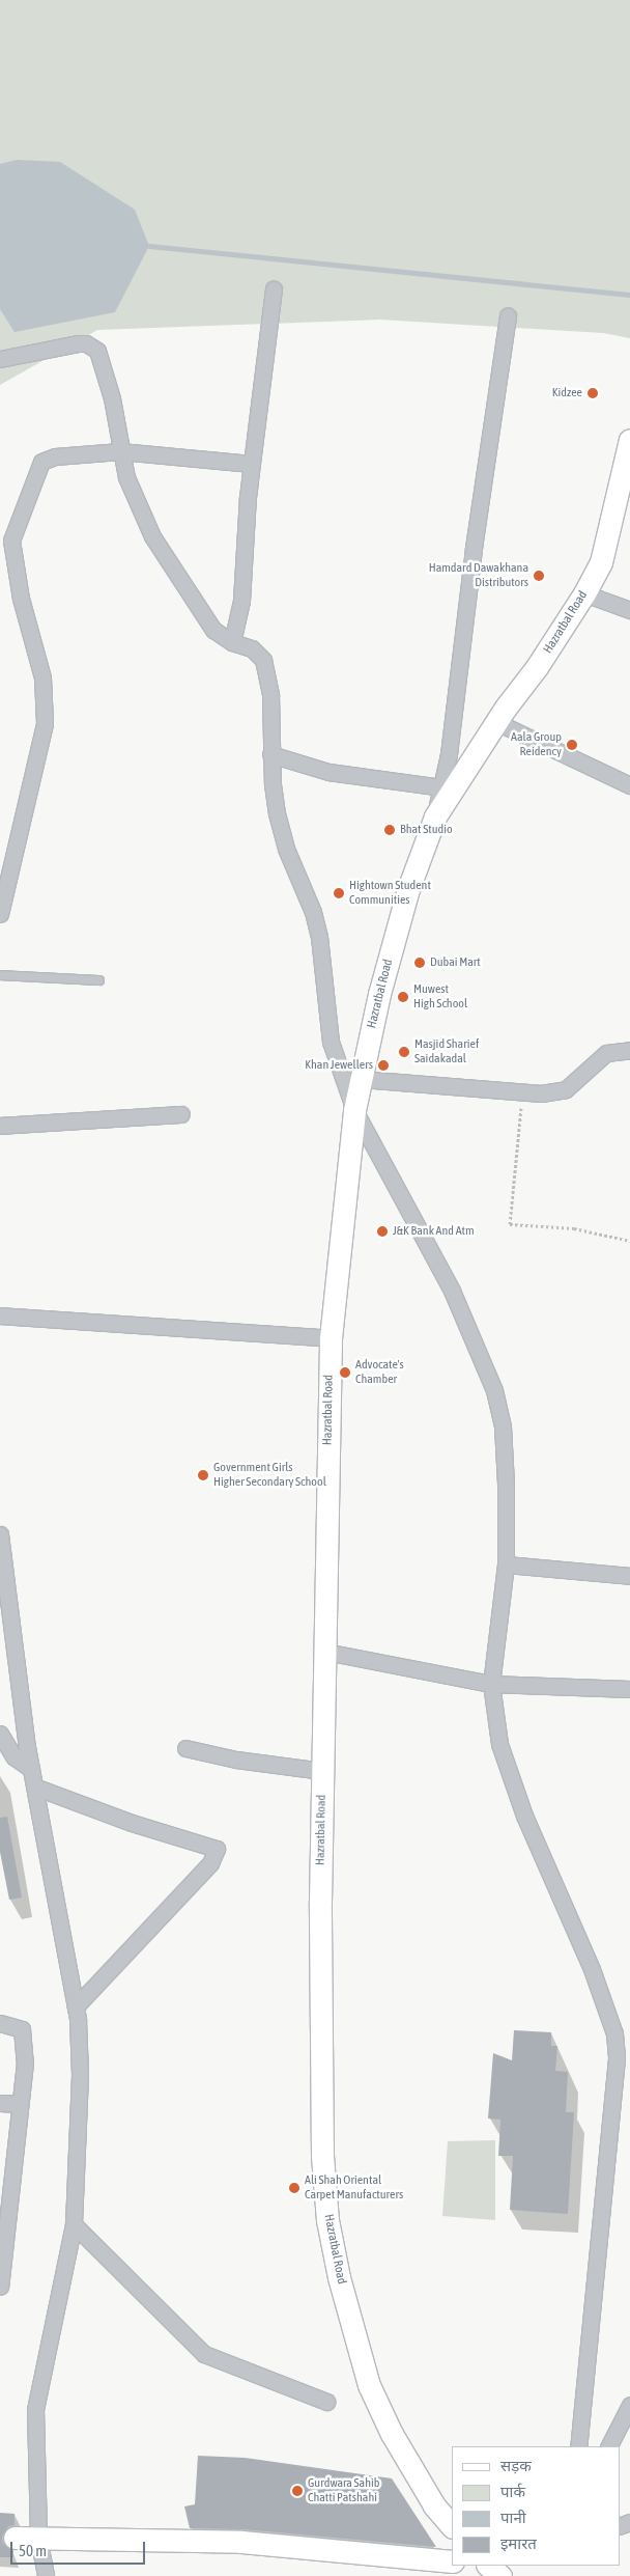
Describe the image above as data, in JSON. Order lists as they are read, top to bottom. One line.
{"streets":{"main road":["Hazratbal Road"]},"places":["Kidzee","Hamdard Dawakhana Distributors","Aala Group Reidency","Bhat Studio","Hightown Student Communities","Dubai Mart","Muwest High School","Masjid Sharief Saidakadal","Khan Jewellers","J&K Bank And Atm","Advocate's Chamber","Government Girls Higher Secondary School","Ali Shah Oriental Carpet Manufacturers","Gurdwara Sahib Chatti Patshahi"],"legend":["सड़क","पार्क","पानी","इमारत"],"scale_bar":"50 m"}
